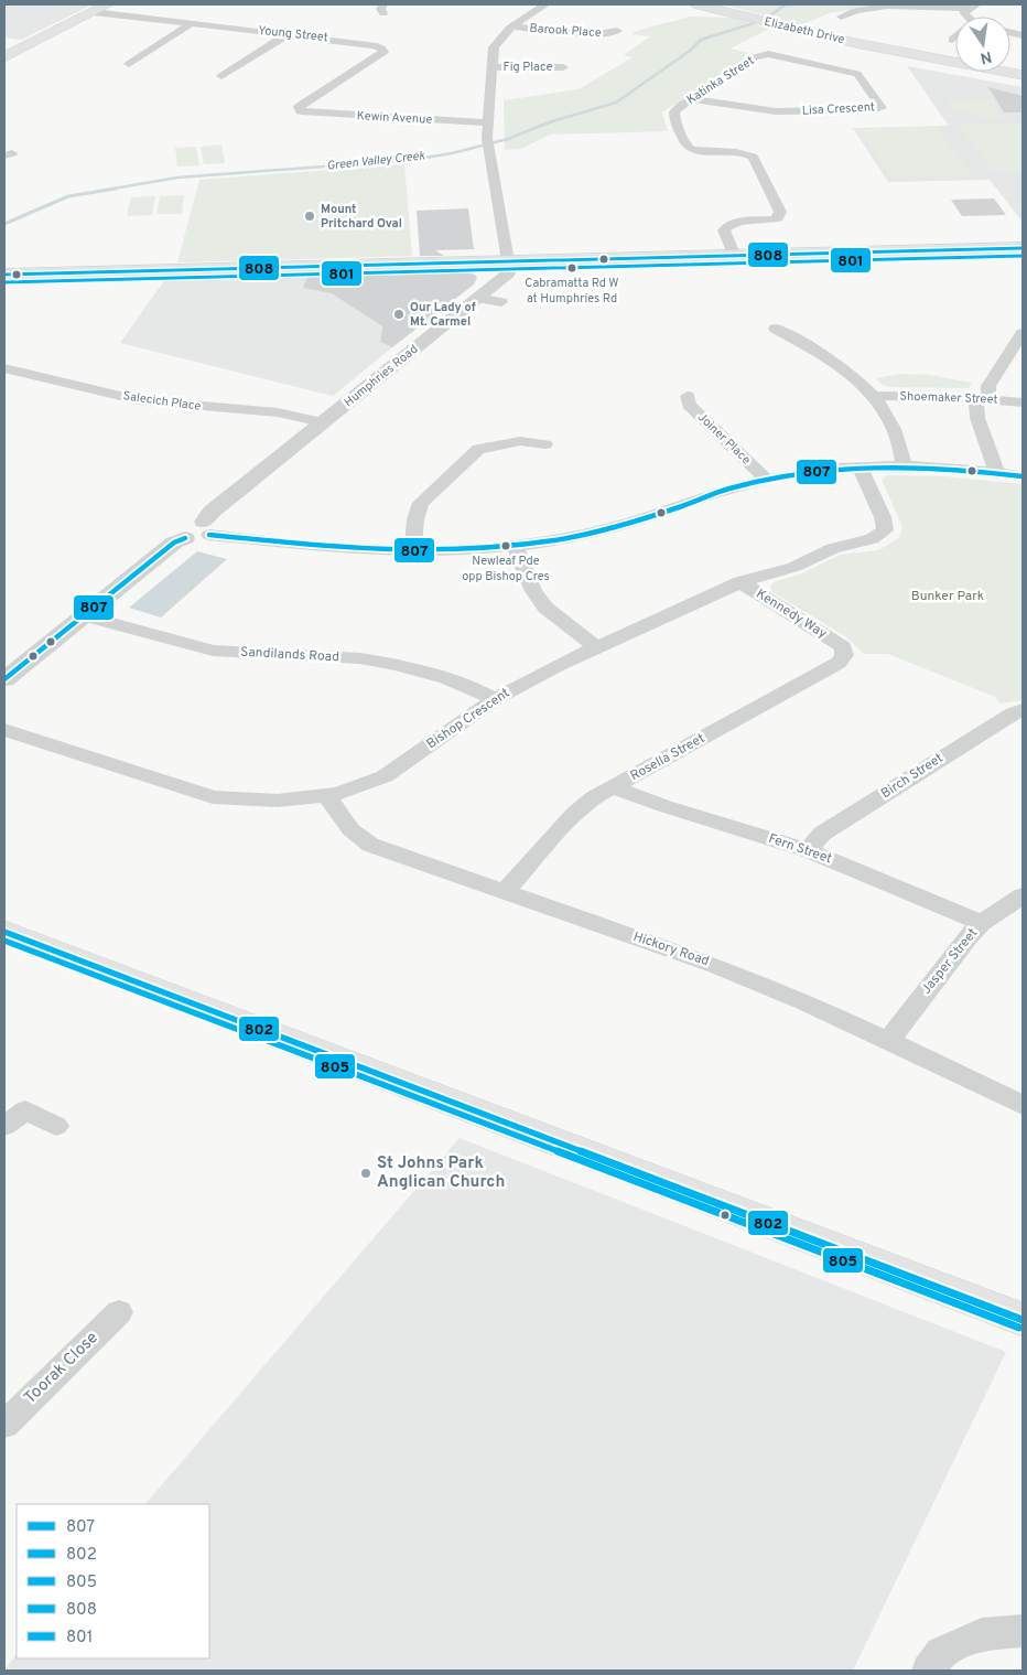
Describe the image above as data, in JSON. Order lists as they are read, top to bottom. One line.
{"streets":{"main road":["Elizabeth Drive"],"street":["Barook Place","Young Street","Fig Place","Katinka Street","Lisa Crescent","Kewin Avenue","Humphries Road","Shoemaker Street","Salecich Place","Joiner Place","Kennedy Way","Sandilands Road","Bishop Crescent","Rosella Street","Birch Street","Fern Street","Hickory Road","Jasper Street","Toorak Close"]},"crossings":[["Young Street","Kewin Avenue"],["Katinka Street","Lisa Crescent"],["Humphries Road","Salecich Place"],["Kennedy Way","Bishop Crescent"],["Kennedy Way","Rosella Street"],["Sandilands Road","Bishop Crescent"],["Bishop Crescent","Hickory Road"],["Rosella Street","Fern Street"],["Rosella Street","Hickory Road"],["Birch Street","Fern Street"],["Fern Street","Jasper Street"],["Hickory Road","Jasper Street"]],"water":["Green Valley Creek"],"parks":["Bunker Park"],"places":["Mount Pritchard Oval","Cabramatta Rd W at Humphries Rd","Our Lady of Mt. Carmel","Newleaf Pde opp Bishop Cres","St Johns Park Anglican Church"],"lines":["transit line 808","transit line 801","transit line 807","transit line 802","transit line 805"],"legend":["807","802","805","808","801"],"north":"bottom"}
